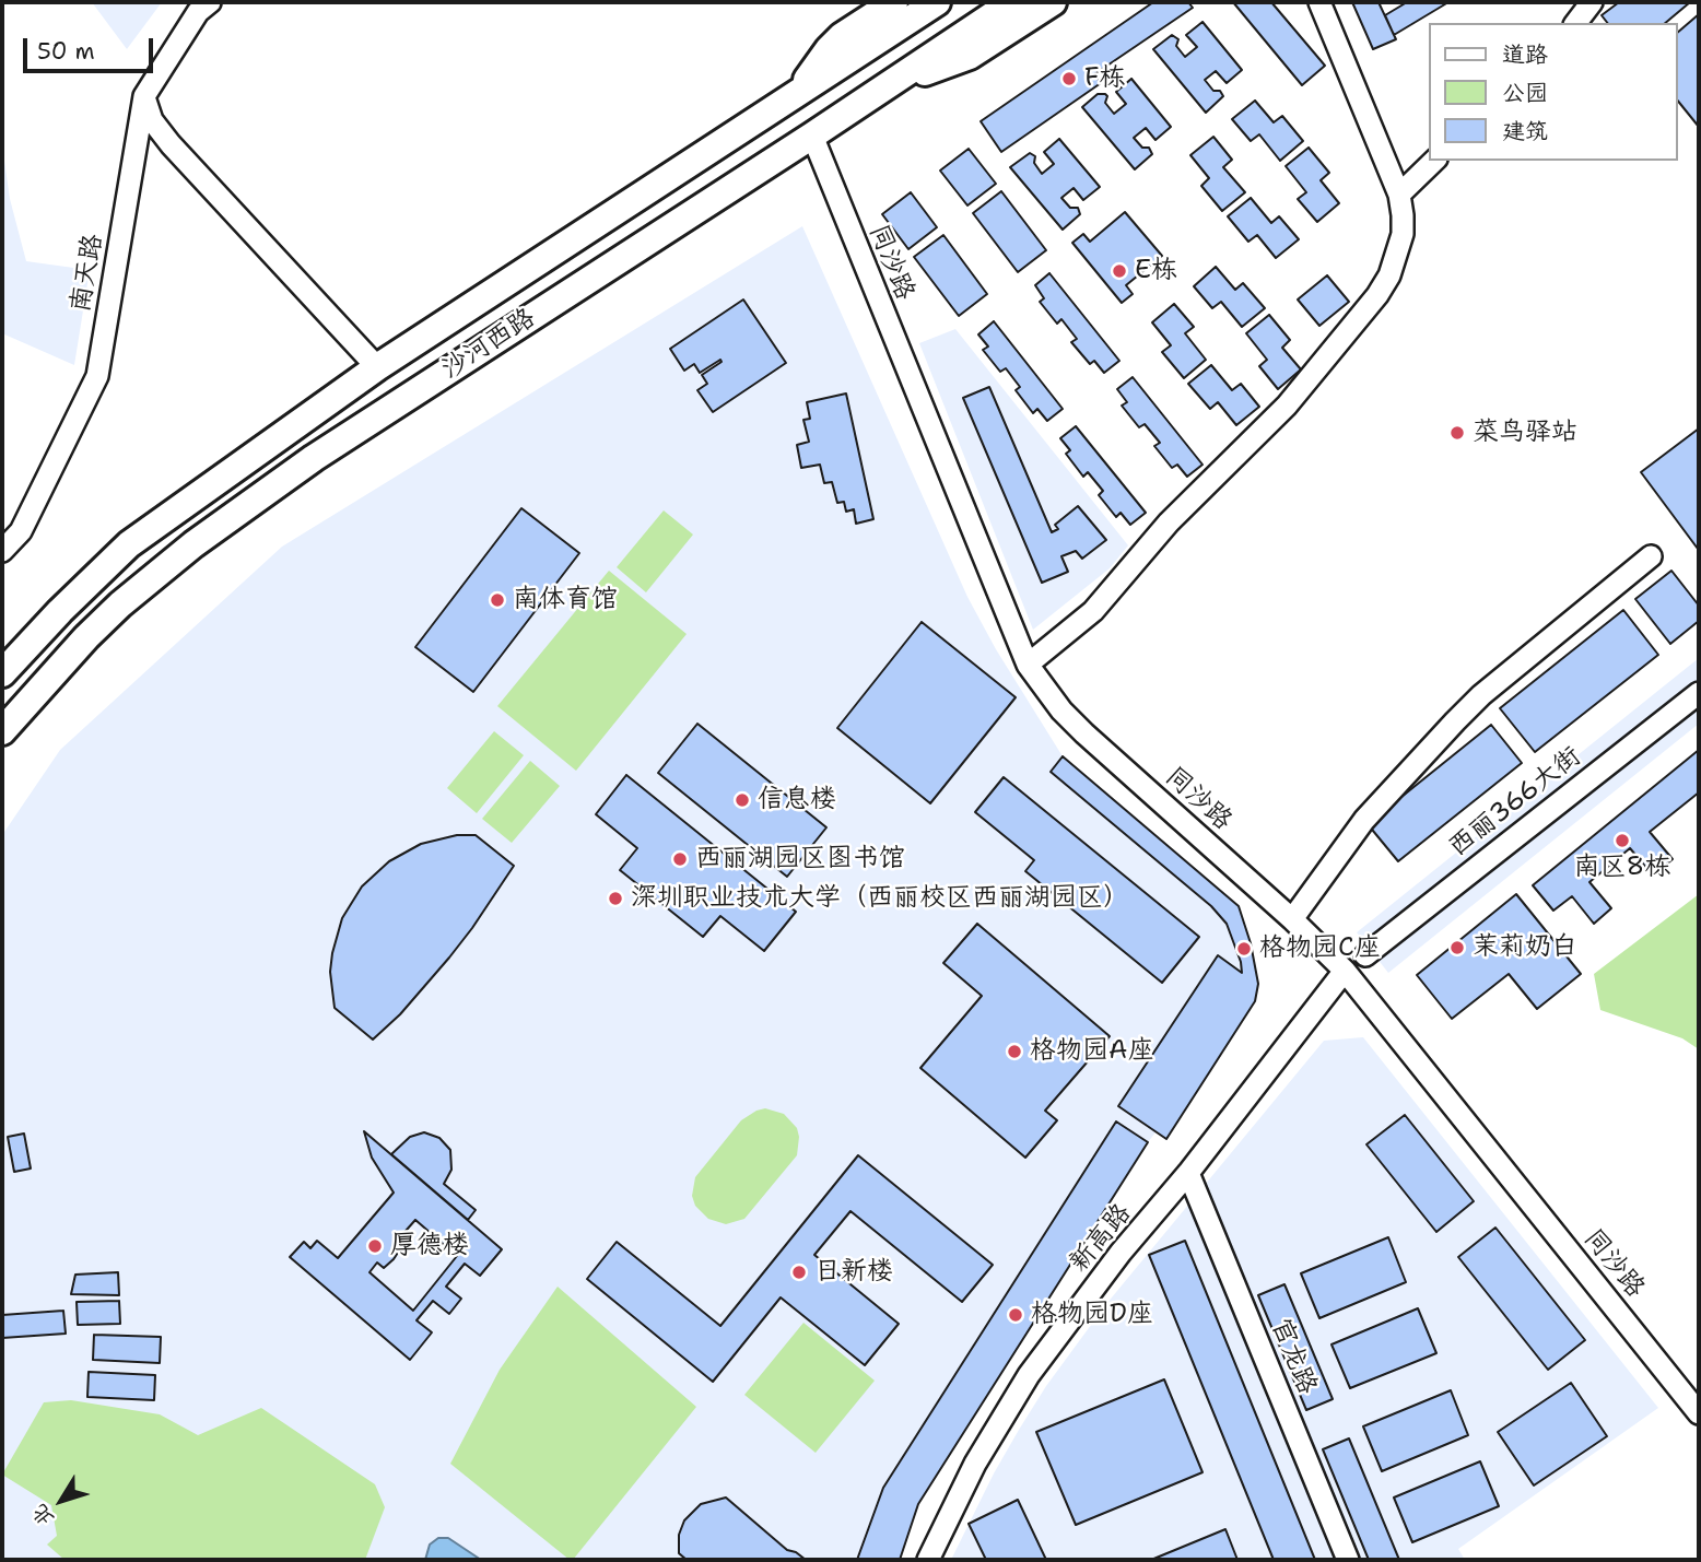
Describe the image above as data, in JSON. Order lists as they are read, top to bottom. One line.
{"streets":{"main road":["沙河西路"],"street":["同沙路","南天路","西丽366大街","新高路","官龙路"]},"crossings":[["同沙路","沙河西路"],["同沙路","新高路"],["新高路","官龙路"]],"places":["F栋","E栋","菜鸟驿站","南体育馆","信息楼","南区8栋","西丽湖园区图书馆","深圳职业技术大学（西丽校区西丽湖园区）","茉莉奶白","格物园C座","格物园A座","厚德楼","日新楼","格物园D座"],"legend":["道路","公园","建筑"],"scale_bar":"50 m","north":"bottom left"}
